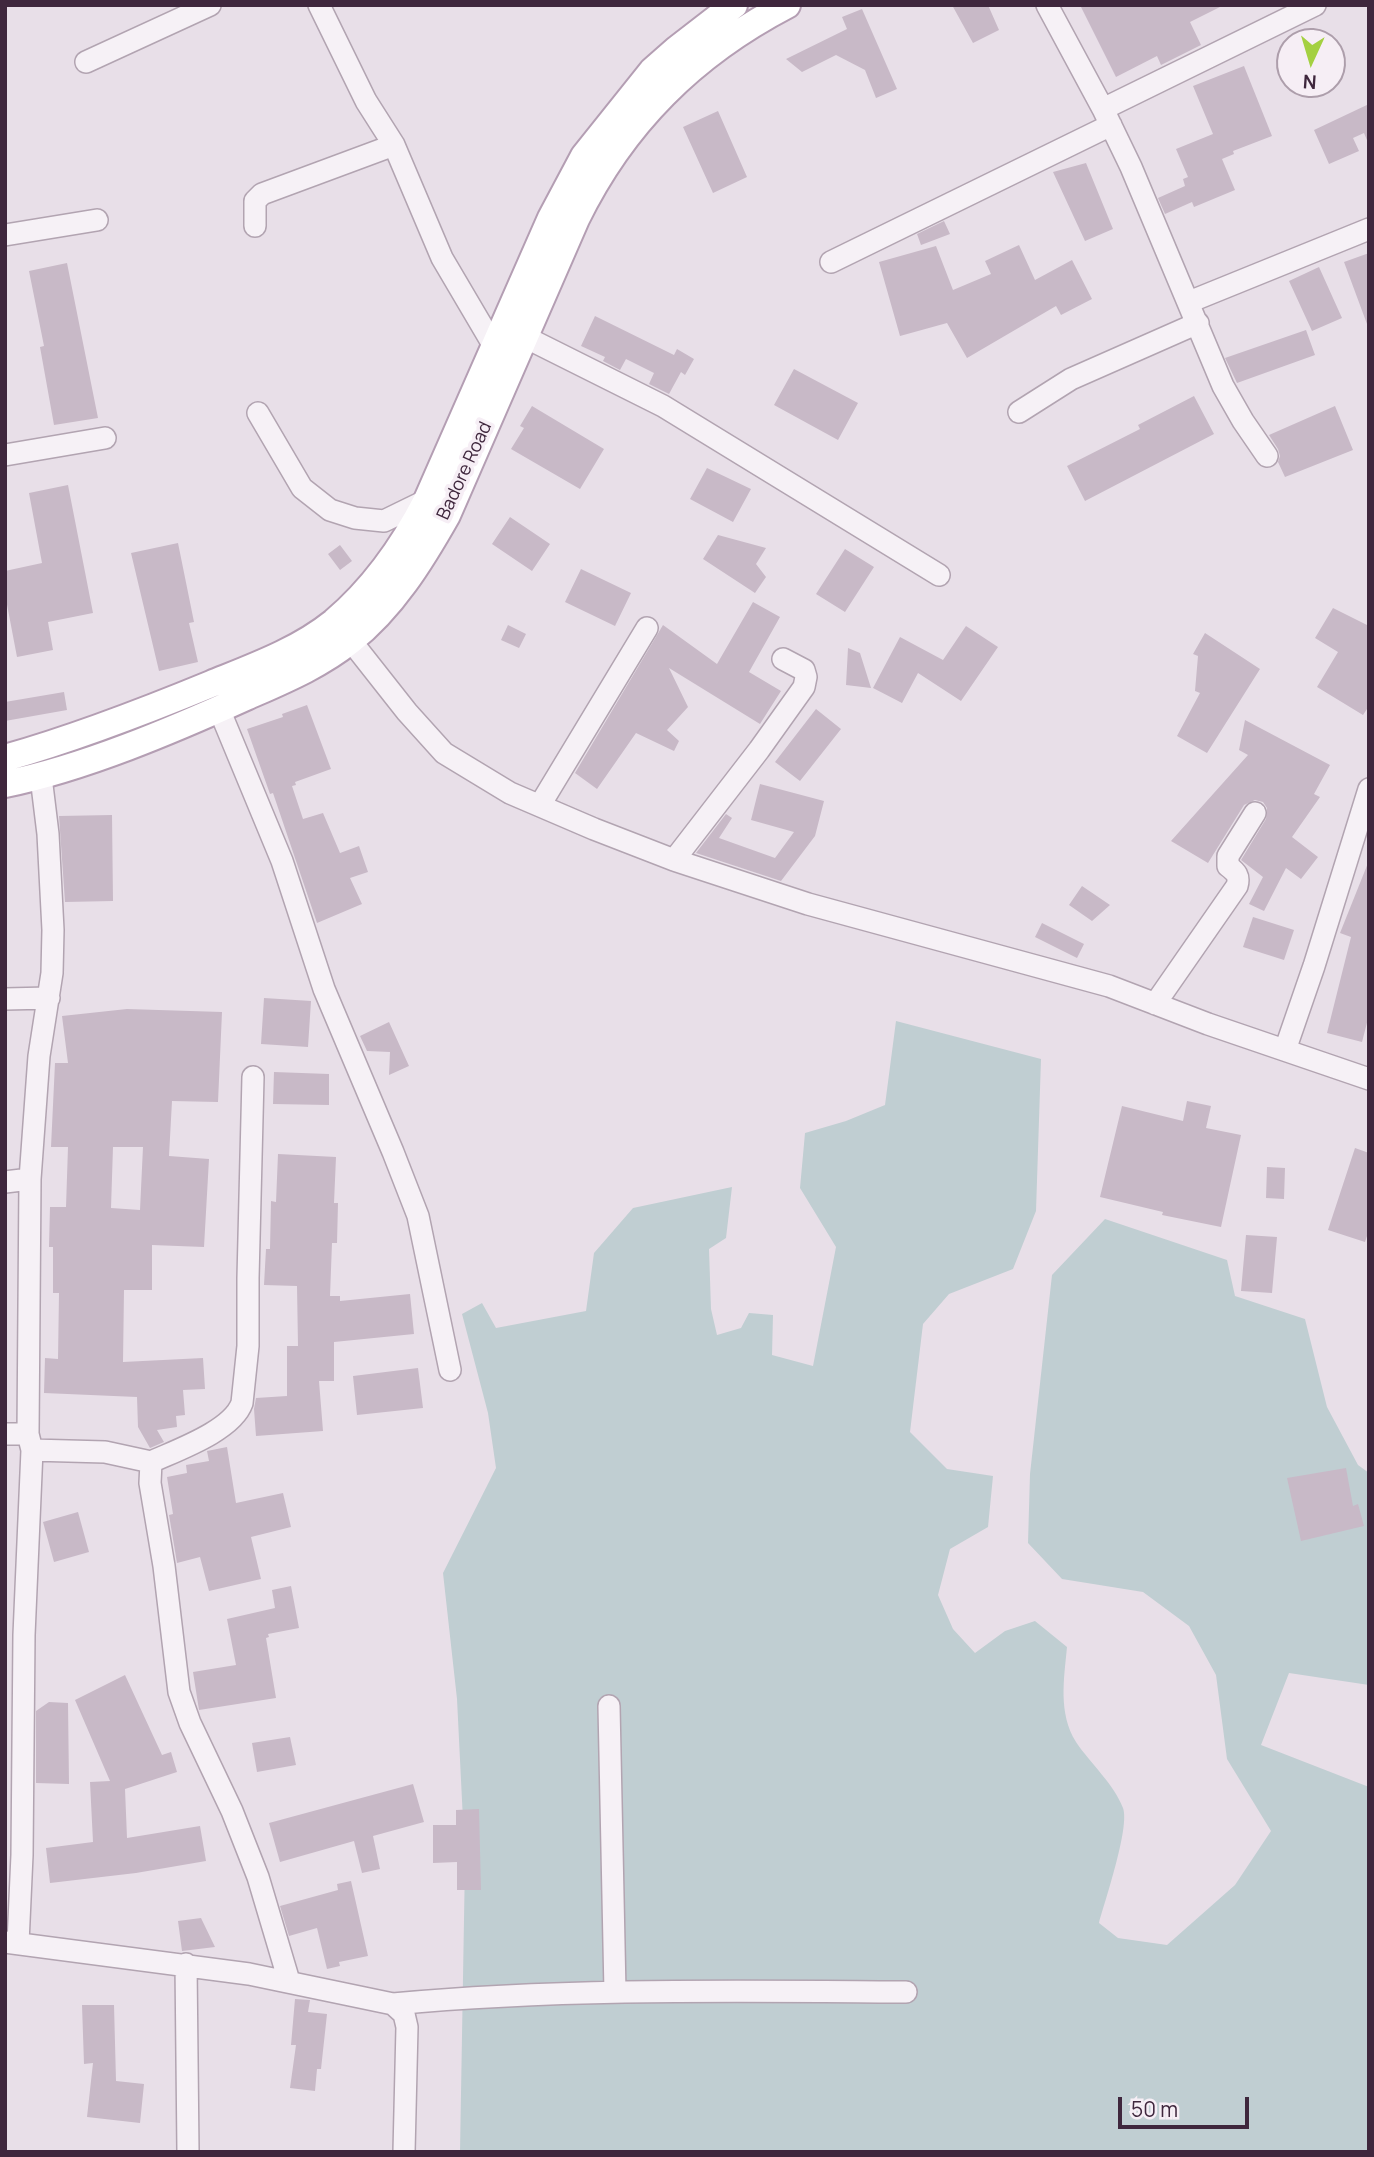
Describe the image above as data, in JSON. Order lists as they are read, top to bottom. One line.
{"streets":{"main road":["Badore Road"]},"scale_bar":"50 m","north":"bottom"}
